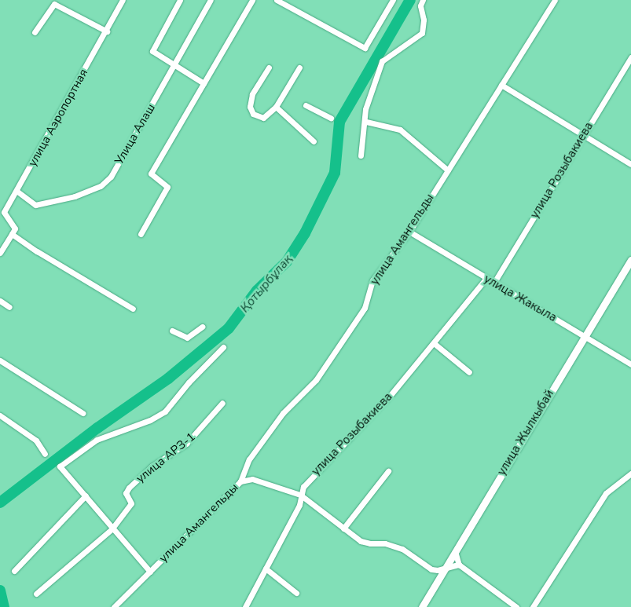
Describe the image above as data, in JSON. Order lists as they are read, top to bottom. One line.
{"streets":{"street":["улица Аэропортная","Улица Алаш","улица Розыбакиева","улица Амангельды","улица Жакыла","улица Жылкыбай","улица АРЗ-1"]},"crossings":[["улица Аэропортная","Улица Алаш"],["улица Розыбакиева","улица Жакыла"],["улица Амангельды","улица Жакыла"],["улица Жакыла","улица Жылкыбай"]],"water":["Қотырбұлақ"]}
